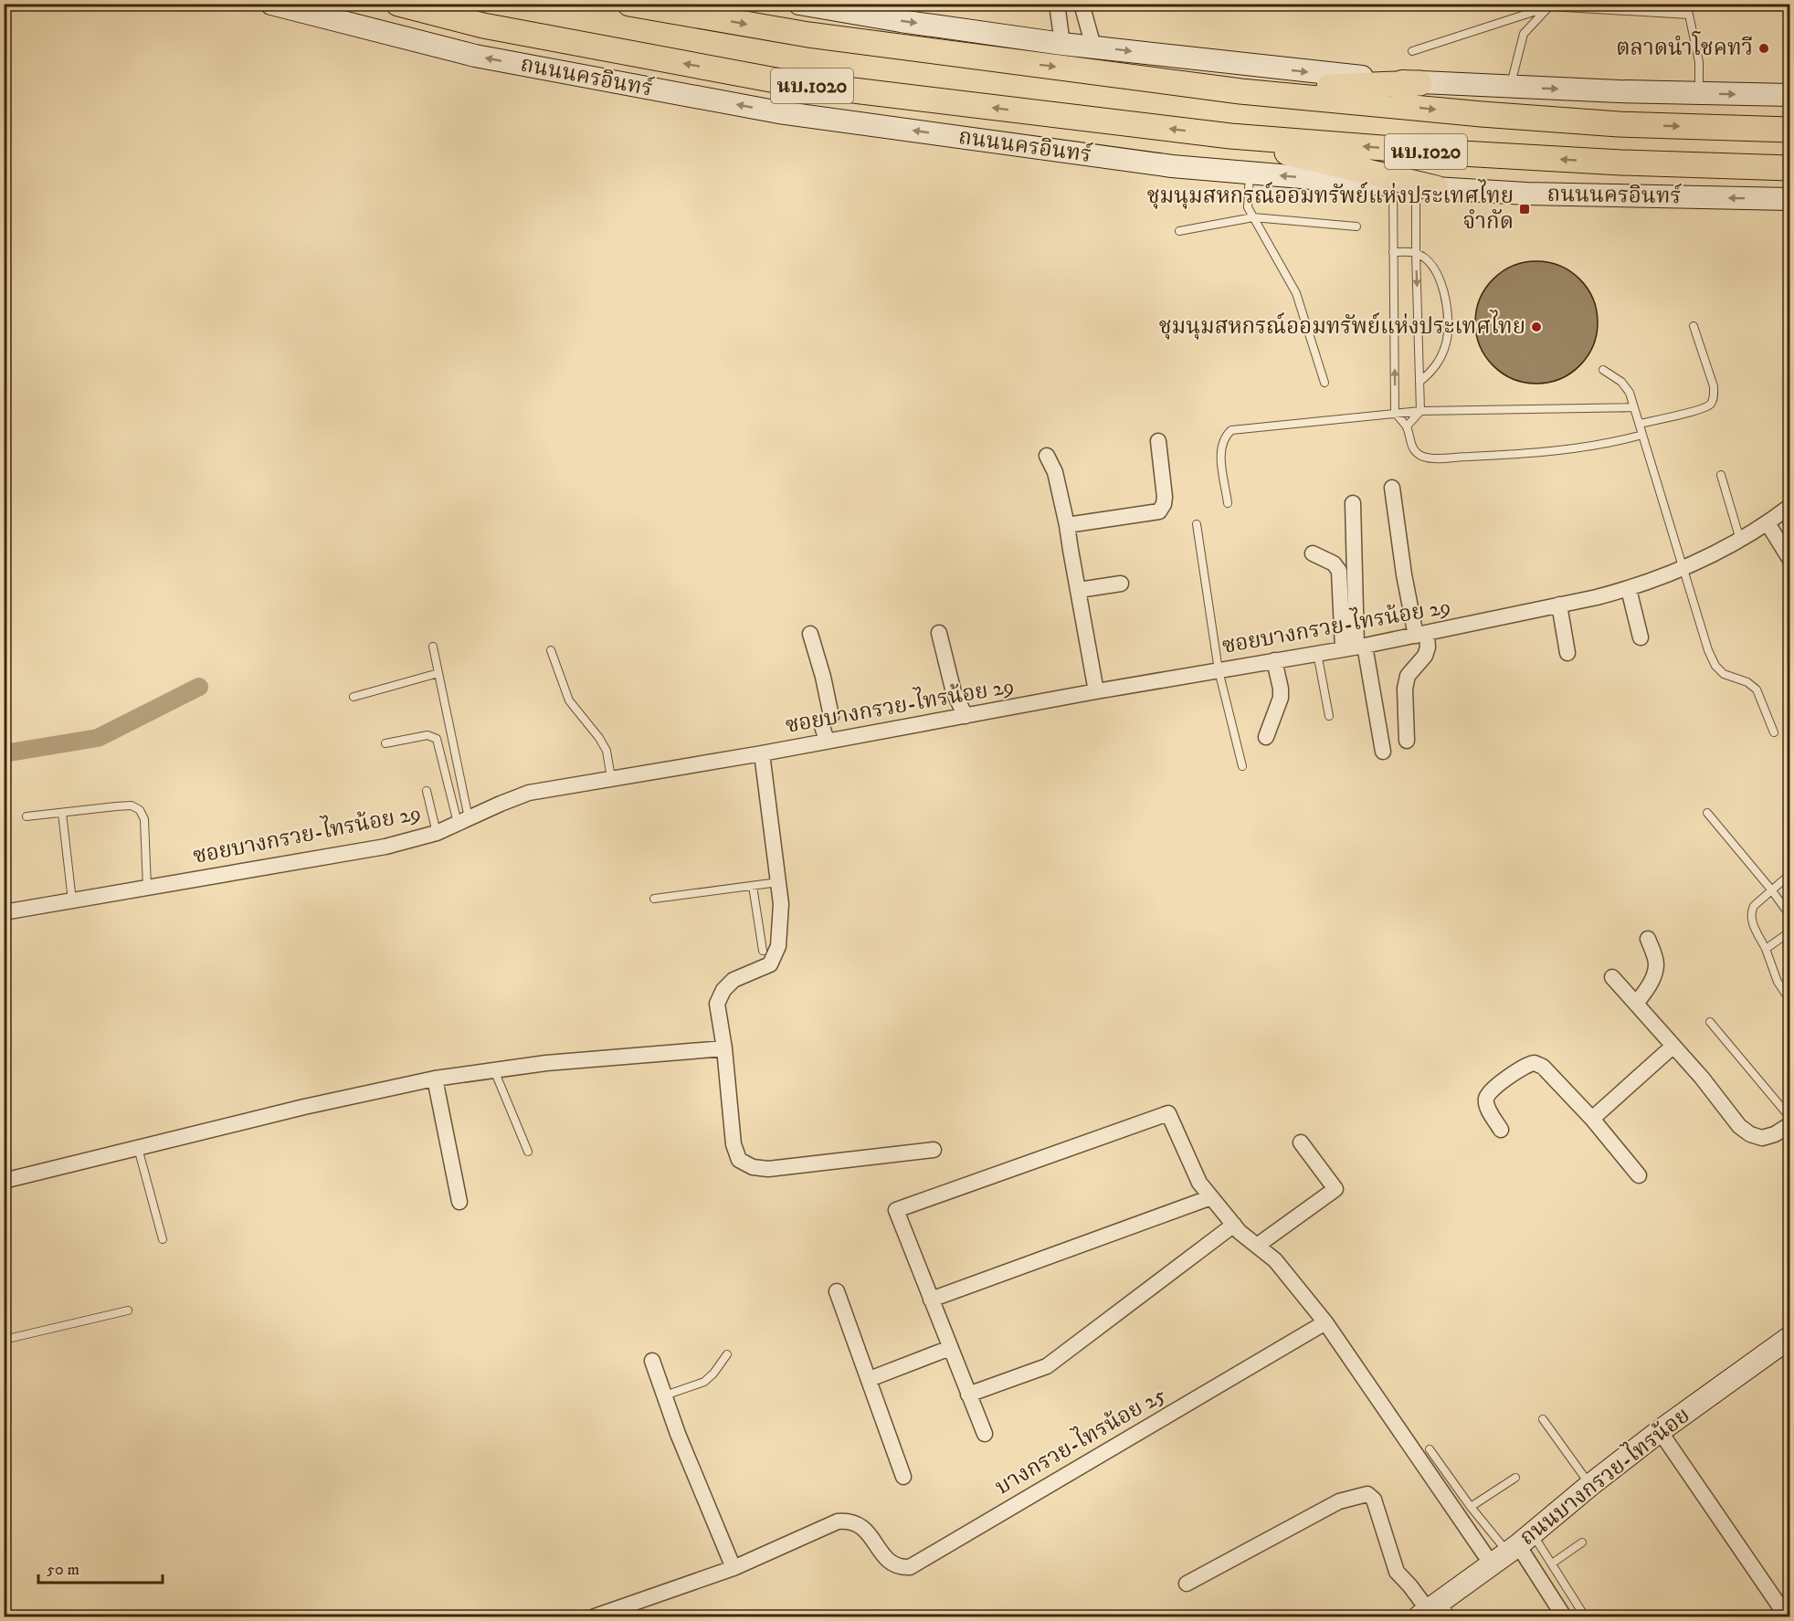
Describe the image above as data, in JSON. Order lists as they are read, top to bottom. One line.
{"streets":{"main road":["ถนนนครอินทร์","นบ.1020","ถนนบางกรวย-ไทรน้อย"],"street":["ซอยบางกรวย-ไทรน้อย 29","บางกรวย-ไทรน้อย 25"]},"places":{"other":["ตลาดนำโชคทวี","ชุมนุมสหกรณ์ออมทรัพย์แห่งประเทศไทย"],"transit":["ชุมนุมสหกรณ์ออมทรัพย์แห่งประเทศไทย จำกัด"]},"scale_bar":"50 m"}
